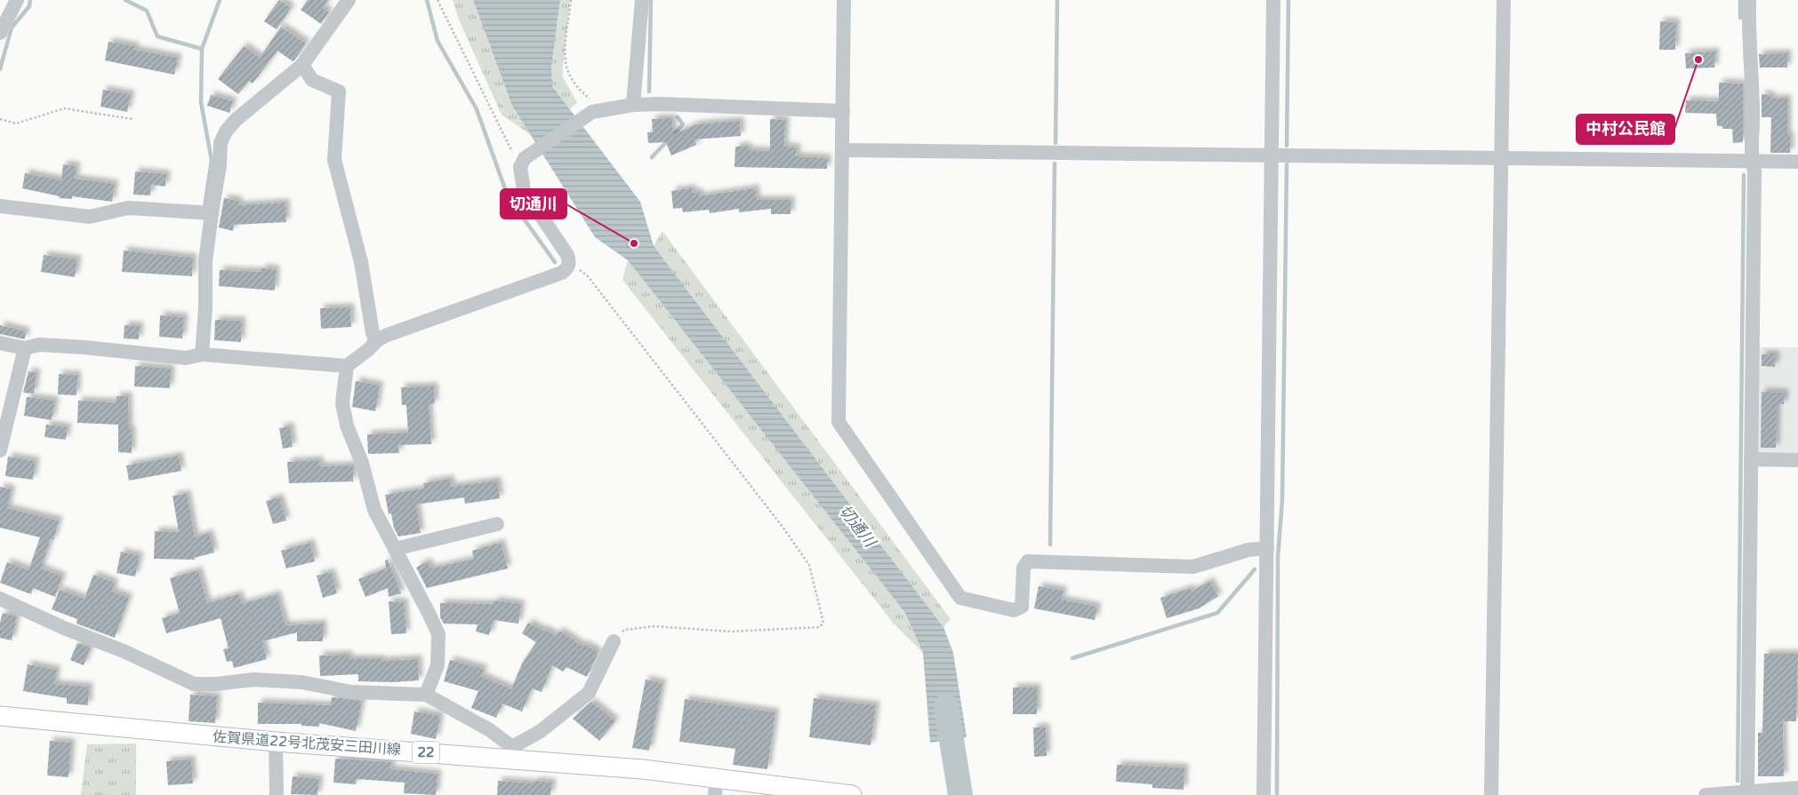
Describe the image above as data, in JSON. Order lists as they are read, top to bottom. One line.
{"streets":{"main road":["佐賀県道22号北茂安三田川線","22"]},"water":["切通川"],"places":["中村公民館","切通川"]}
